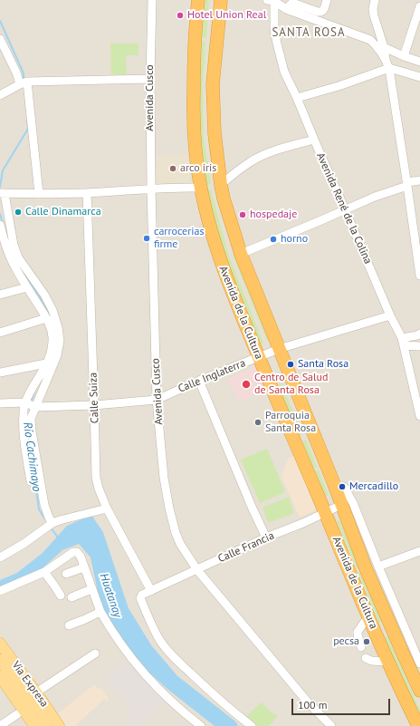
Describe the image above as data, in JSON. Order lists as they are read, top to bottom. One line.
{"streets":{"highway":["Avenida de la Cultura"],"main road":["Vía Expresa"],"street":["Avenida Cusco","Avenida René de la Colina","Calle Inglaterra","Calle Suiza","Calle Francia"]},"crossings":[["Avenida Cusco","Calle Inglaterra"],["Avenida Cusco","Calle Francia"],["Avenida René de la Colina","Calle Inglaterra"],["Avenida de la Cultura","Calle Inglaterra"],["Avenida de la Cultura","Calle Francia"],["Calle Inglaterra","Calle Suiza"],["Calle Suiza","Calle Francia"]],"districts":["SANTA ROSA"],"water":["Río Cachimayo","Huatanay"],"places":["Hotel Union Real","arco iris","Calle Dinamarca","hospedaje","carrocerias firme","horno","Santa Rosa","Centro de Salud de Santa Rosa","Parroquia Santa Rosa","Mercadillo","pecsa"],"scale_bar":"100 m"}
